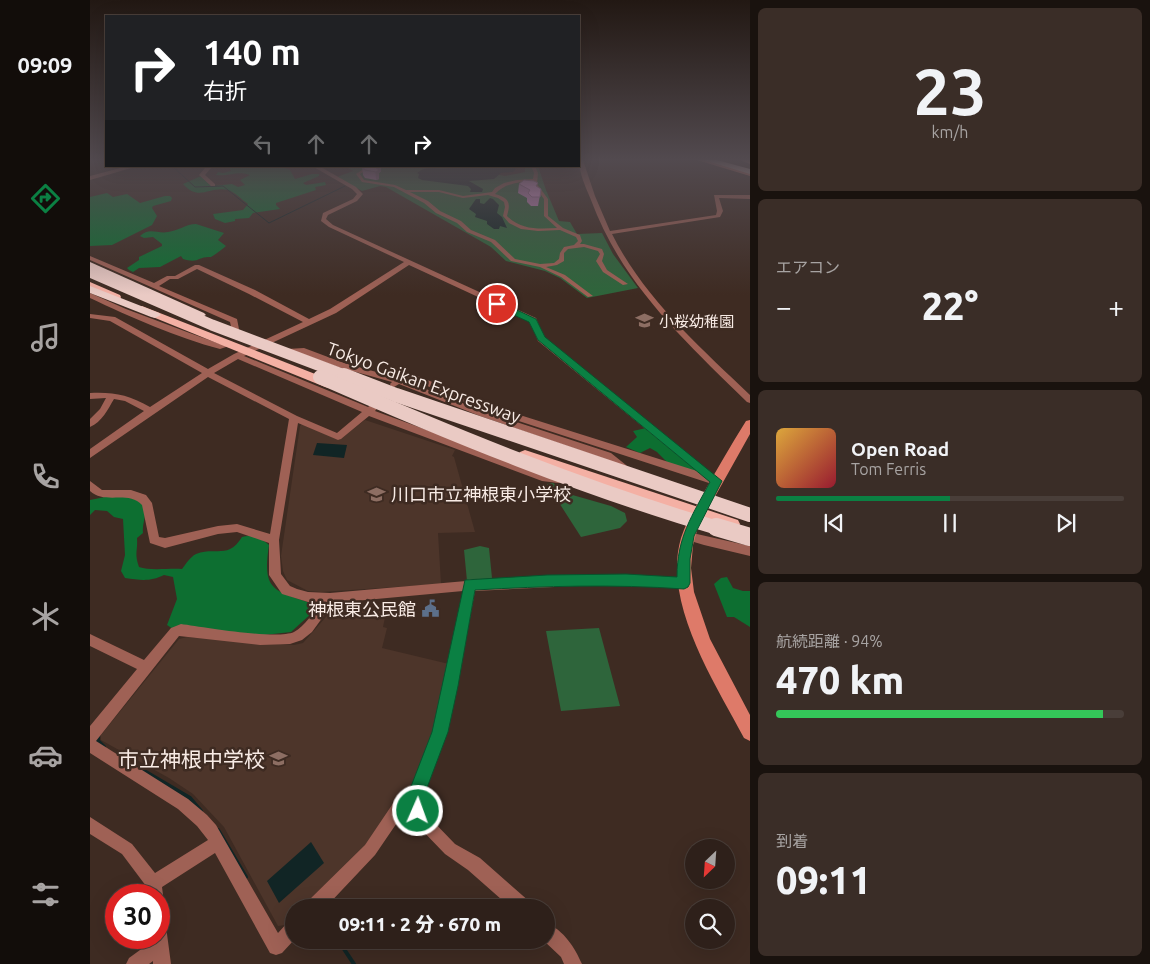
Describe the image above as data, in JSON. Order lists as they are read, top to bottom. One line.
{"streets":{"highway":["Tokyo Gaikan Expressway"]},"places":{"school or university":["小桜幼稚園","川口市立神根東小学校","市立神根中学校"],"public building":["神根東公民館"]},"north":"bottom left","page":{"tabs":"09:09","tile":[["23","km/h"],"エアコン",["航続距離 · 94%","470 km"],["到着","09:11"]],"turn":["140 m","右折"],"heat":["−","22°","+"],"song":["Open Road","Tom Ferris"],"limit":"30","trip":"09:11 · 2 分 · 670 m"}}
